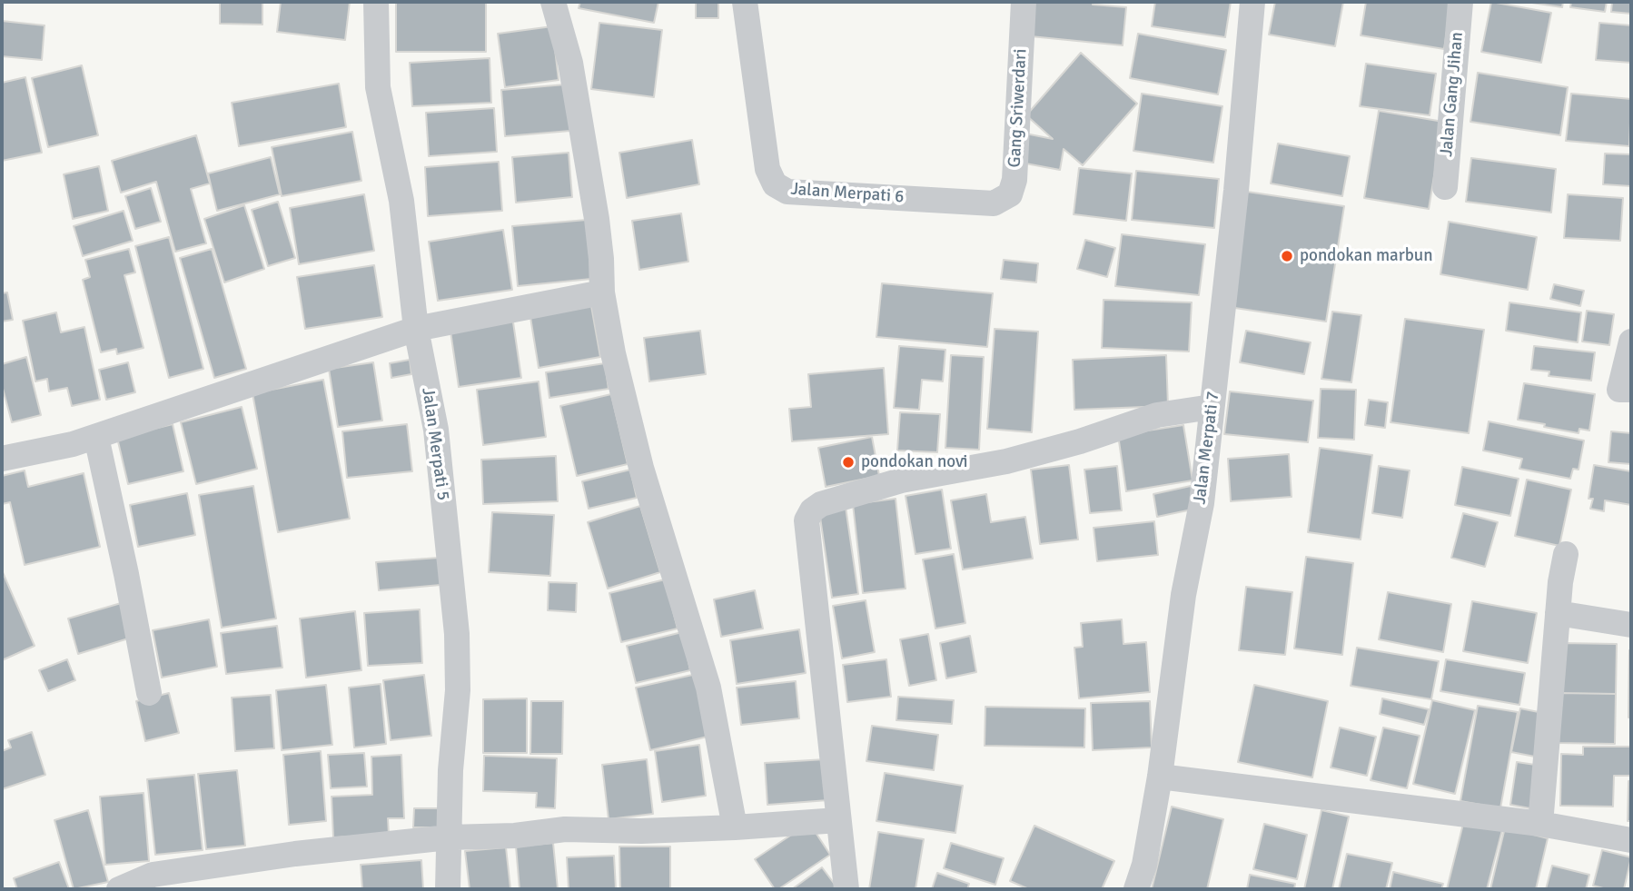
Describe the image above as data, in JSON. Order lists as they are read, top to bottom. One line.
{"streets":{"street":["Jalan Gang Jihan","Gang Sriwerdari","Jalan Merpati 6","Jalan Merpati 5","Jalan Merpati 7"]},"crossings":[["Gang Sriwerdari","Jalan Merpati 6"]],"places":["pondokan marbun","pondokan novi"]}
